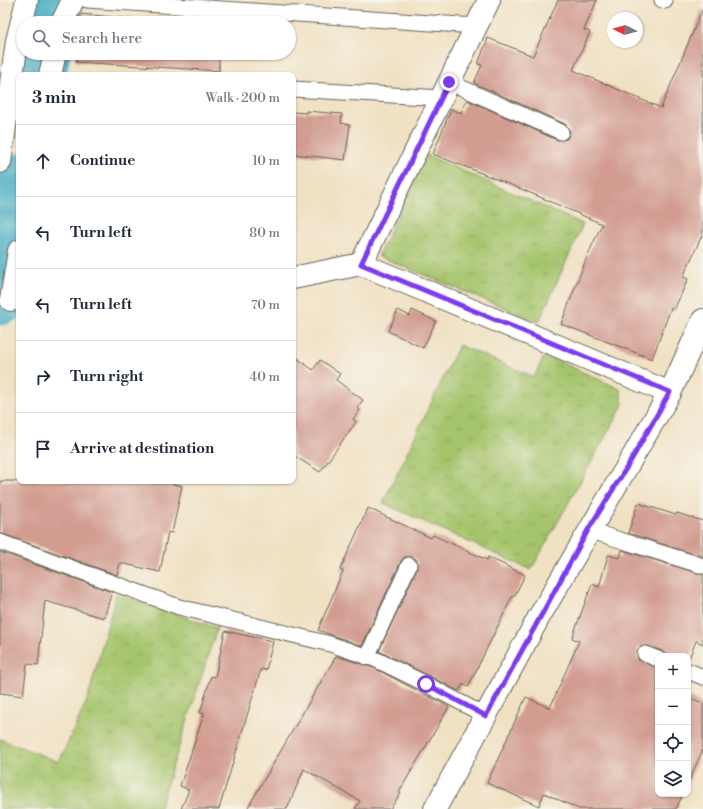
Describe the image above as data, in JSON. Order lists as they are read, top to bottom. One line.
{"north":"left","page":{"search":"Search here","heading":["3 min","Walk · 200 m"],"list":[["Continue","10 m"],["Turn left","80 m"],["Turn left","70 m"],["Turn right","40 m"],"Arrive at destination"],"map_buttons":["+","−"]}}
